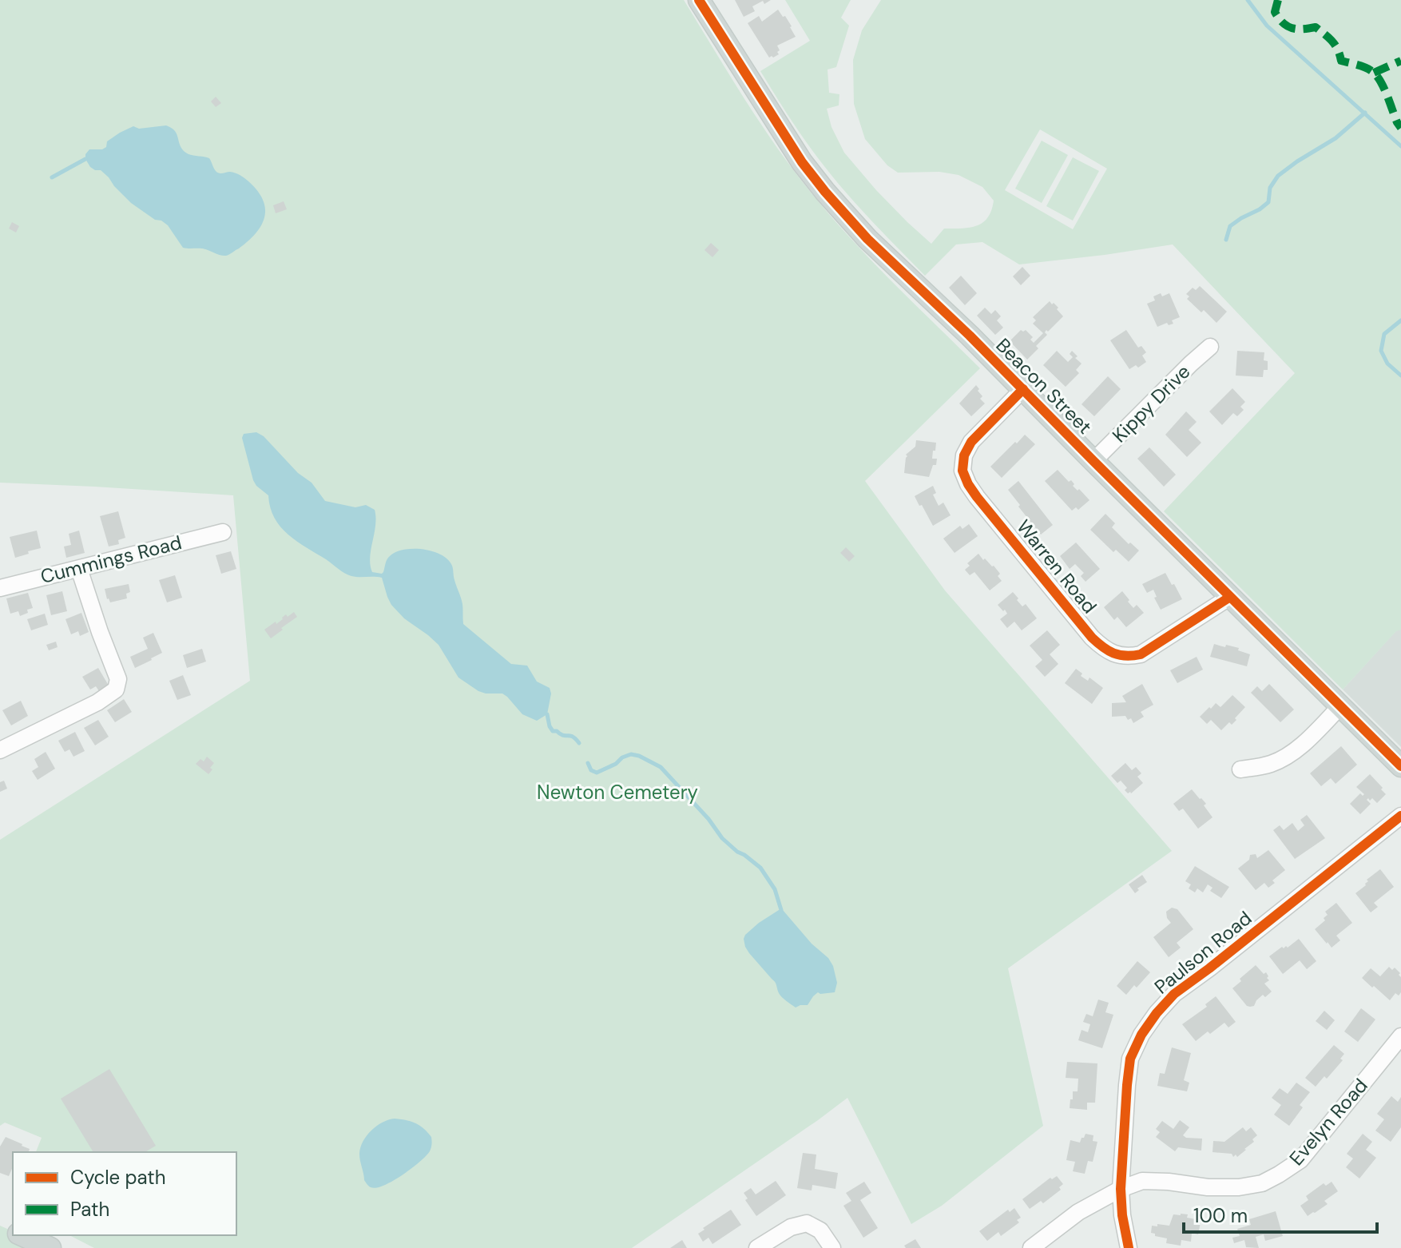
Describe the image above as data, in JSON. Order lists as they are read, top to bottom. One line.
{"streets":{"main road":["Beacon Street"],"street":["Kippy Drive","Cummings Road","Warren Road","Paulson Road","Evelyn Road"]},"crossings":[["Beacon Street","Kippy Drive"],["Beacon Street","Warren Road"],["Paulson Road","Evelyn Road"]],"parks":["Newton Cemetery"],"legend":["Cycle path","Path"],"scale_bar":"100 m"}
